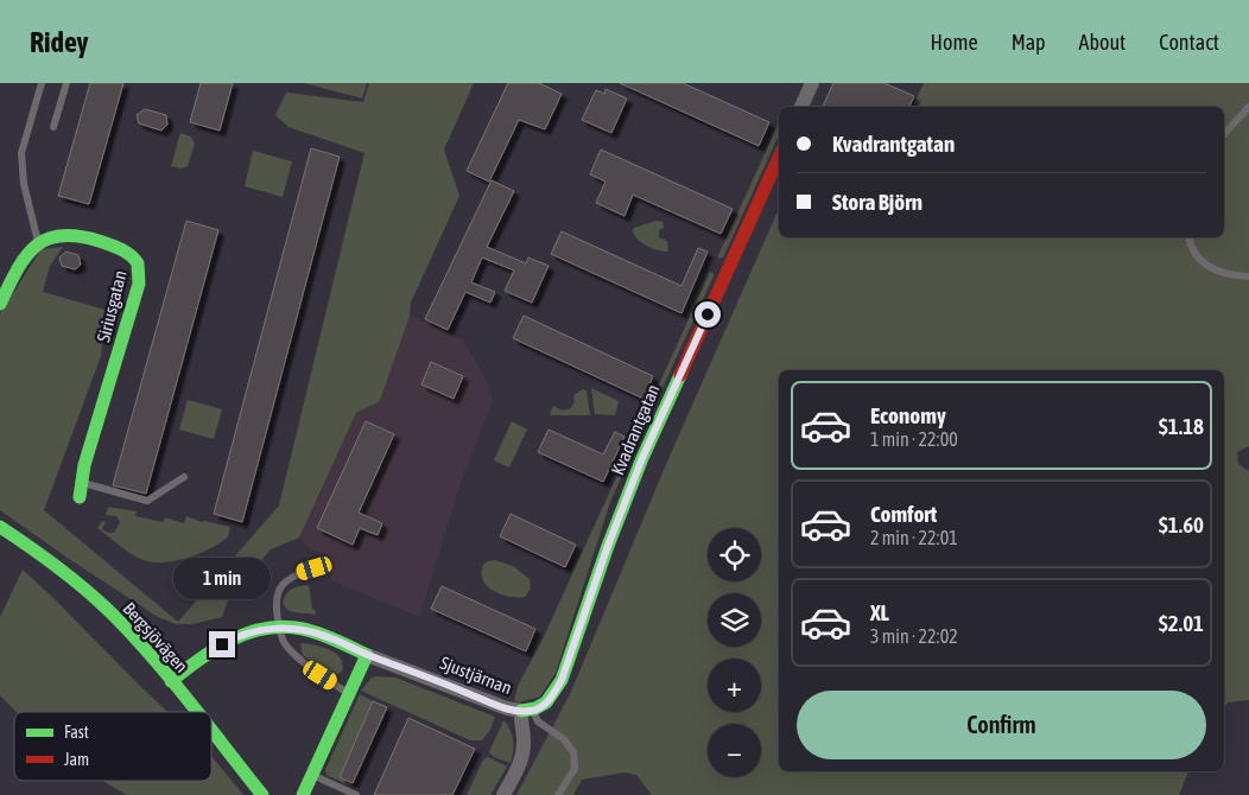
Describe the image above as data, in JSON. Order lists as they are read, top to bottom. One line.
{"streets":{"street":["Siriusgatan","Kvadrantgatan","Bergsjövägen","Sjustjärnan"]},"crossings":[["Kvadrantgatan","Sjustjärnan"]],"legend":["Fast","Jam"],"page":{"header":"Ridey","nav":["Home","Map","About","Contact"],"banner":["Kvadrantgatan","Stora Björn"],"list":[{"name":"Economy","note":"1 min · 22:00","value":"$1.18"},{"name":"Comfort","note":"2 min · 22:01","value":"$1.60"},{"name":"XL","note":"3 min · 22:02","value":"$2.01"}],"map_buttons":["+","−"],"bubble":"1 min","buttons":"Confirm"}}
